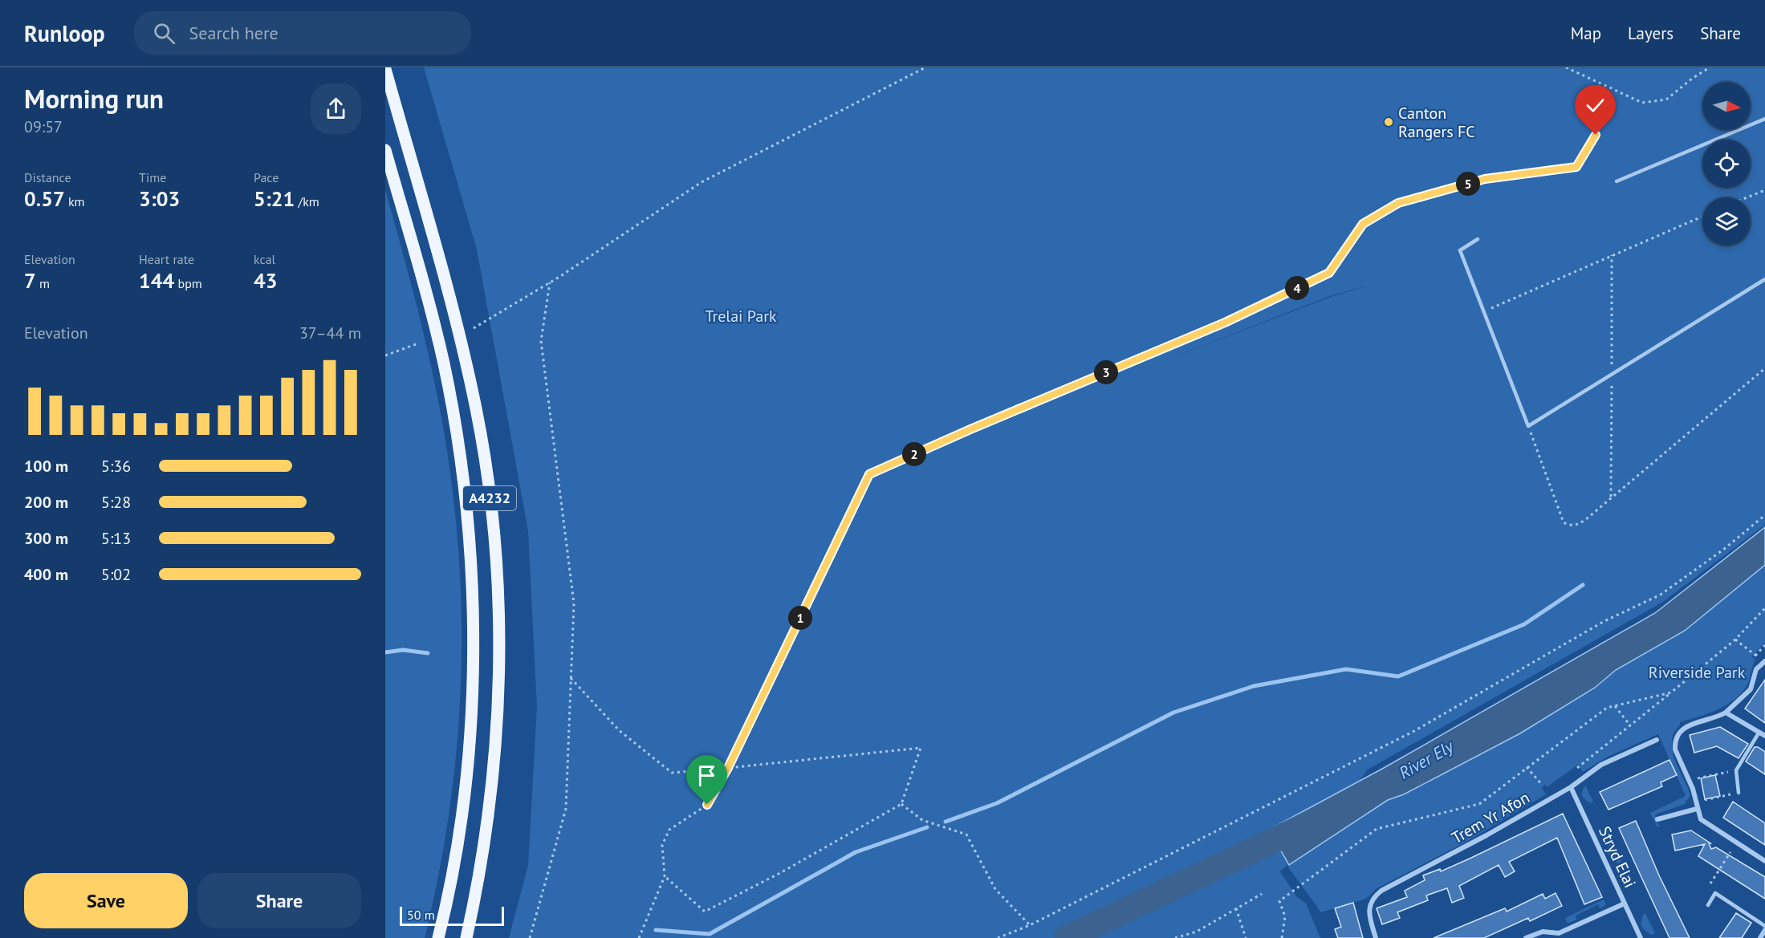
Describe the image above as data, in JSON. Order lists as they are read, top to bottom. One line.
{"streets":{"main road":["A4232"],"street":["Trem Yr Afon","Stryd Elai"]},"crossings":[["Trem Yr Afon","Stryd Elai"]],"water":["River Ely"],"parks":["Trelai Park","Riverside Park"],"places":["Canton Rangers FC"],"scale_bar":"50 m","north":"right","page":{"header":"Runloop","search":"Search here","nav":["Map","Layers","Share"],"heading":["Morning run","09:57"],"stats":[["Distance","0.57 km"],["Time","3:03"],["Pace","5:21 /km"],["Elevation","7 m"],["Heart rate","144 bpm"],["kcal","43"]],"pins":["5","4","3","2","1"],"chart":["Elevation","37–44 m"],"list":[{"name":"100 m","note":"5:36"},{"name":"200 m","note":"5:28"},{"name":"300 m","note":"5:13"},{"name":"400 m","note":"5:02"}],"buttons":["Save","Share"],"scale":"50 m"}}
